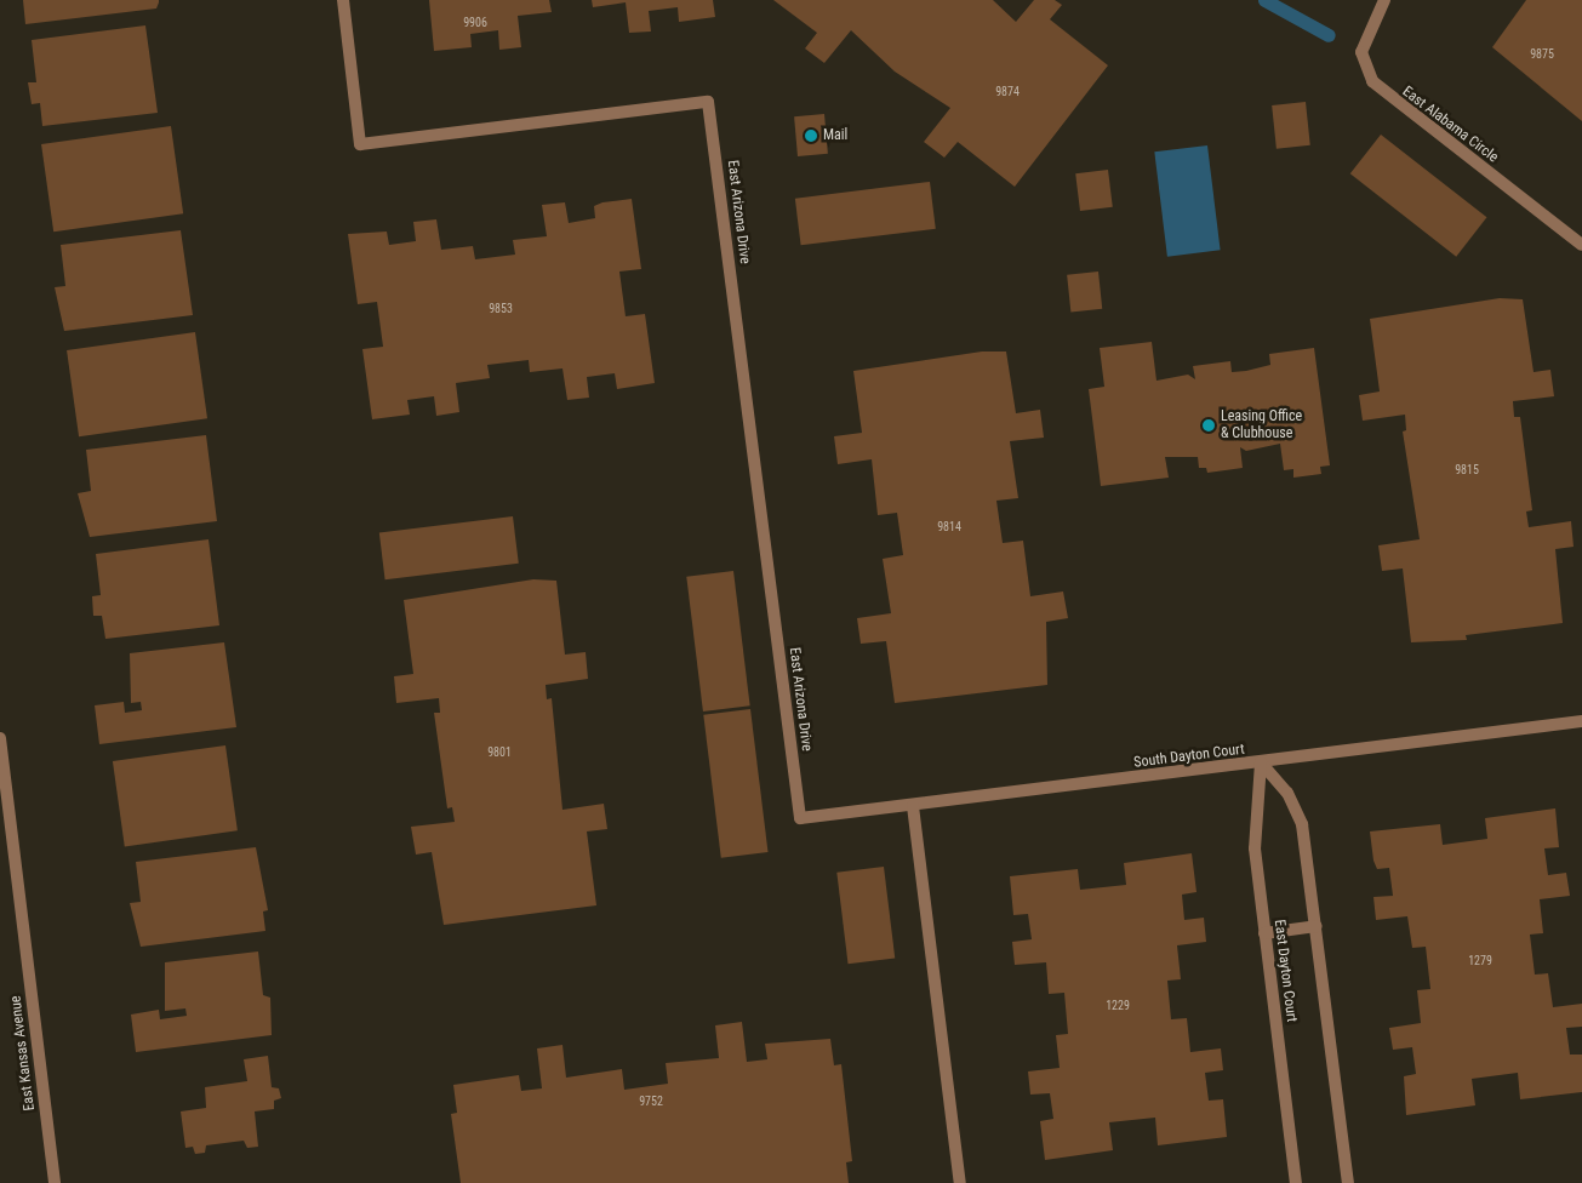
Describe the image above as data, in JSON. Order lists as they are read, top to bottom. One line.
{"streets":{"street":["East Alabama Circle","East Arizona Drive","South Dayton Court","East Dayton Court","East Kansas Avenue"]},"crossings":[["East Arizona Drive","South Dayton Court"],["South Dayton Court","East Dayton Court"]],"places":["Mail","Leasing Office & Clubhouse"],"house_numbers":["9906","9875","9874","9853","9815","9814","9801","1279","1229","9752"]}
